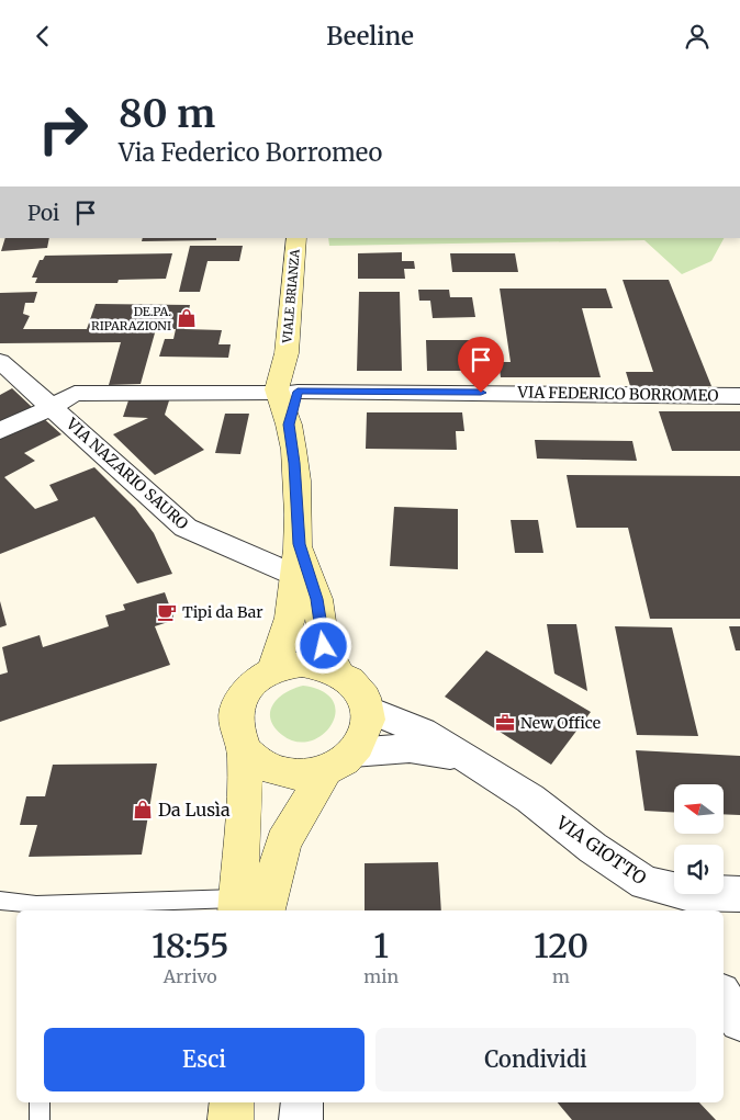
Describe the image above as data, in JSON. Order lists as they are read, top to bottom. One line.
{"streets":{"main road":["VIALE BRIANZA"],"street":["VIA FEDERICO BORROMEO","VIA NAZARIO SAURO","VIA GIOTTO"]},"crossings":[["VIALE BRIANZA","VIA FEDERICO BORROMEO"],["VIA FEDERICO BORROMEO","VIA NAZARIO SAURO"]],"places":{"shop":["DE.PA. RIPARAZIONI","Da Lusìa"],"cafe":["Tipi da Bar"],"office":["New Office"]},"north":"left","page":{"header":"Beeline","turn":["80 m","Via Federico Borromeo"],"then":"Poi","eta":["18:55","Arrivo","1","min","120","m"],"buttons":["Esci","Condividi"]}}
